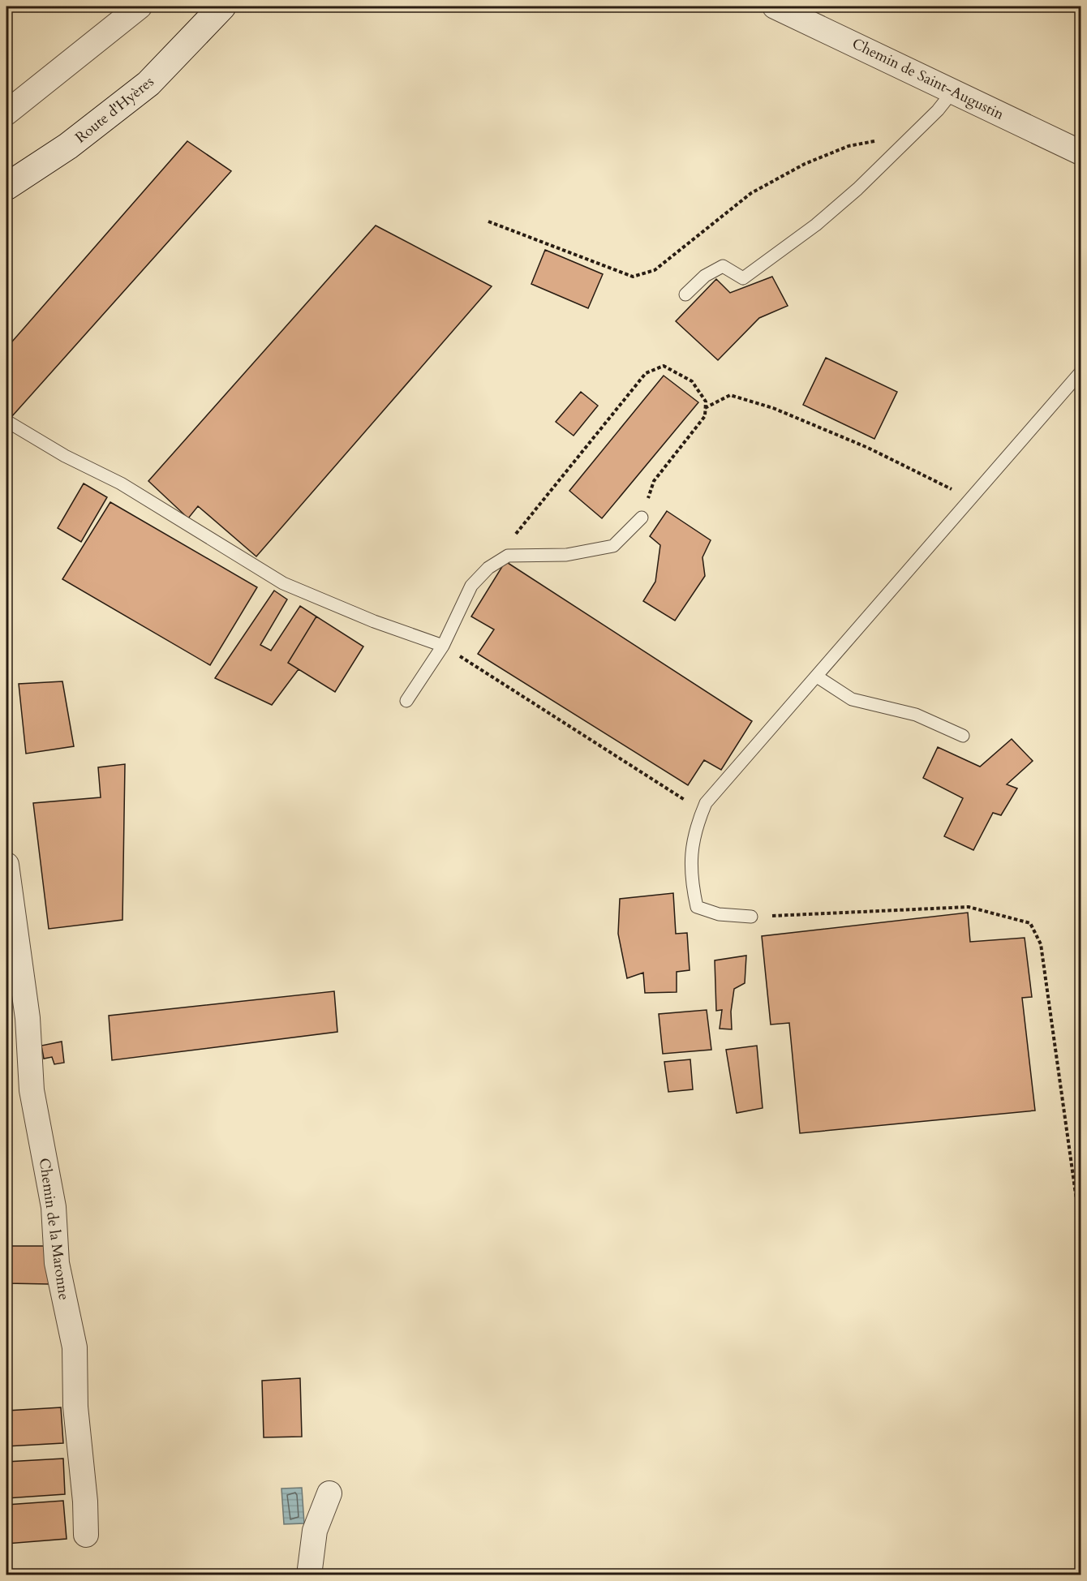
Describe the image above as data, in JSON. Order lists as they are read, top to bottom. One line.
{"streets":{"main road":["Route d'Hyères"],"street":["Chemin de Saint-Augustin","Chemin de la Maronne"]}}
